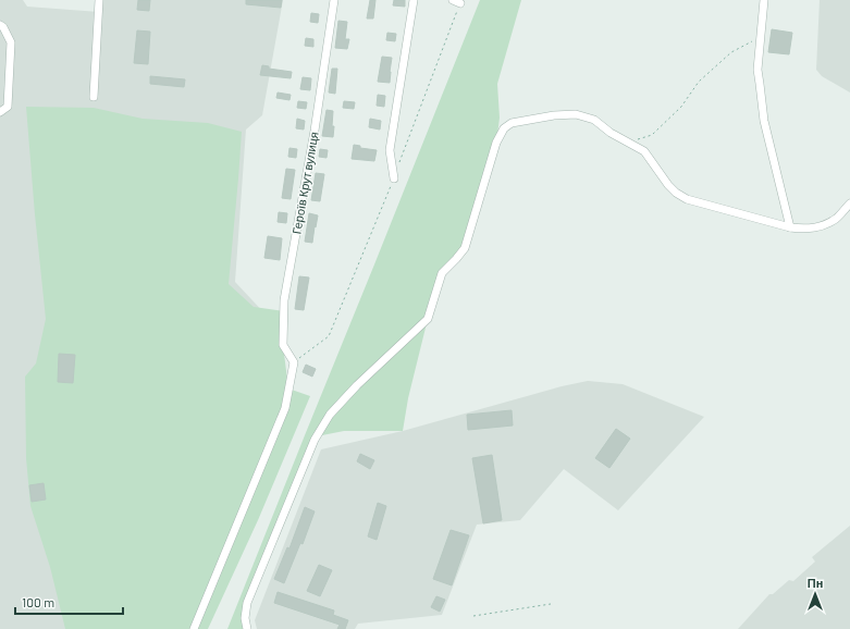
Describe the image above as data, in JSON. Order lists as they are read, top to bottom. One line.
{"streets":{"street":["Героїв Крут вулиця"]},"scale_bar":"100 m","north":"top"}
